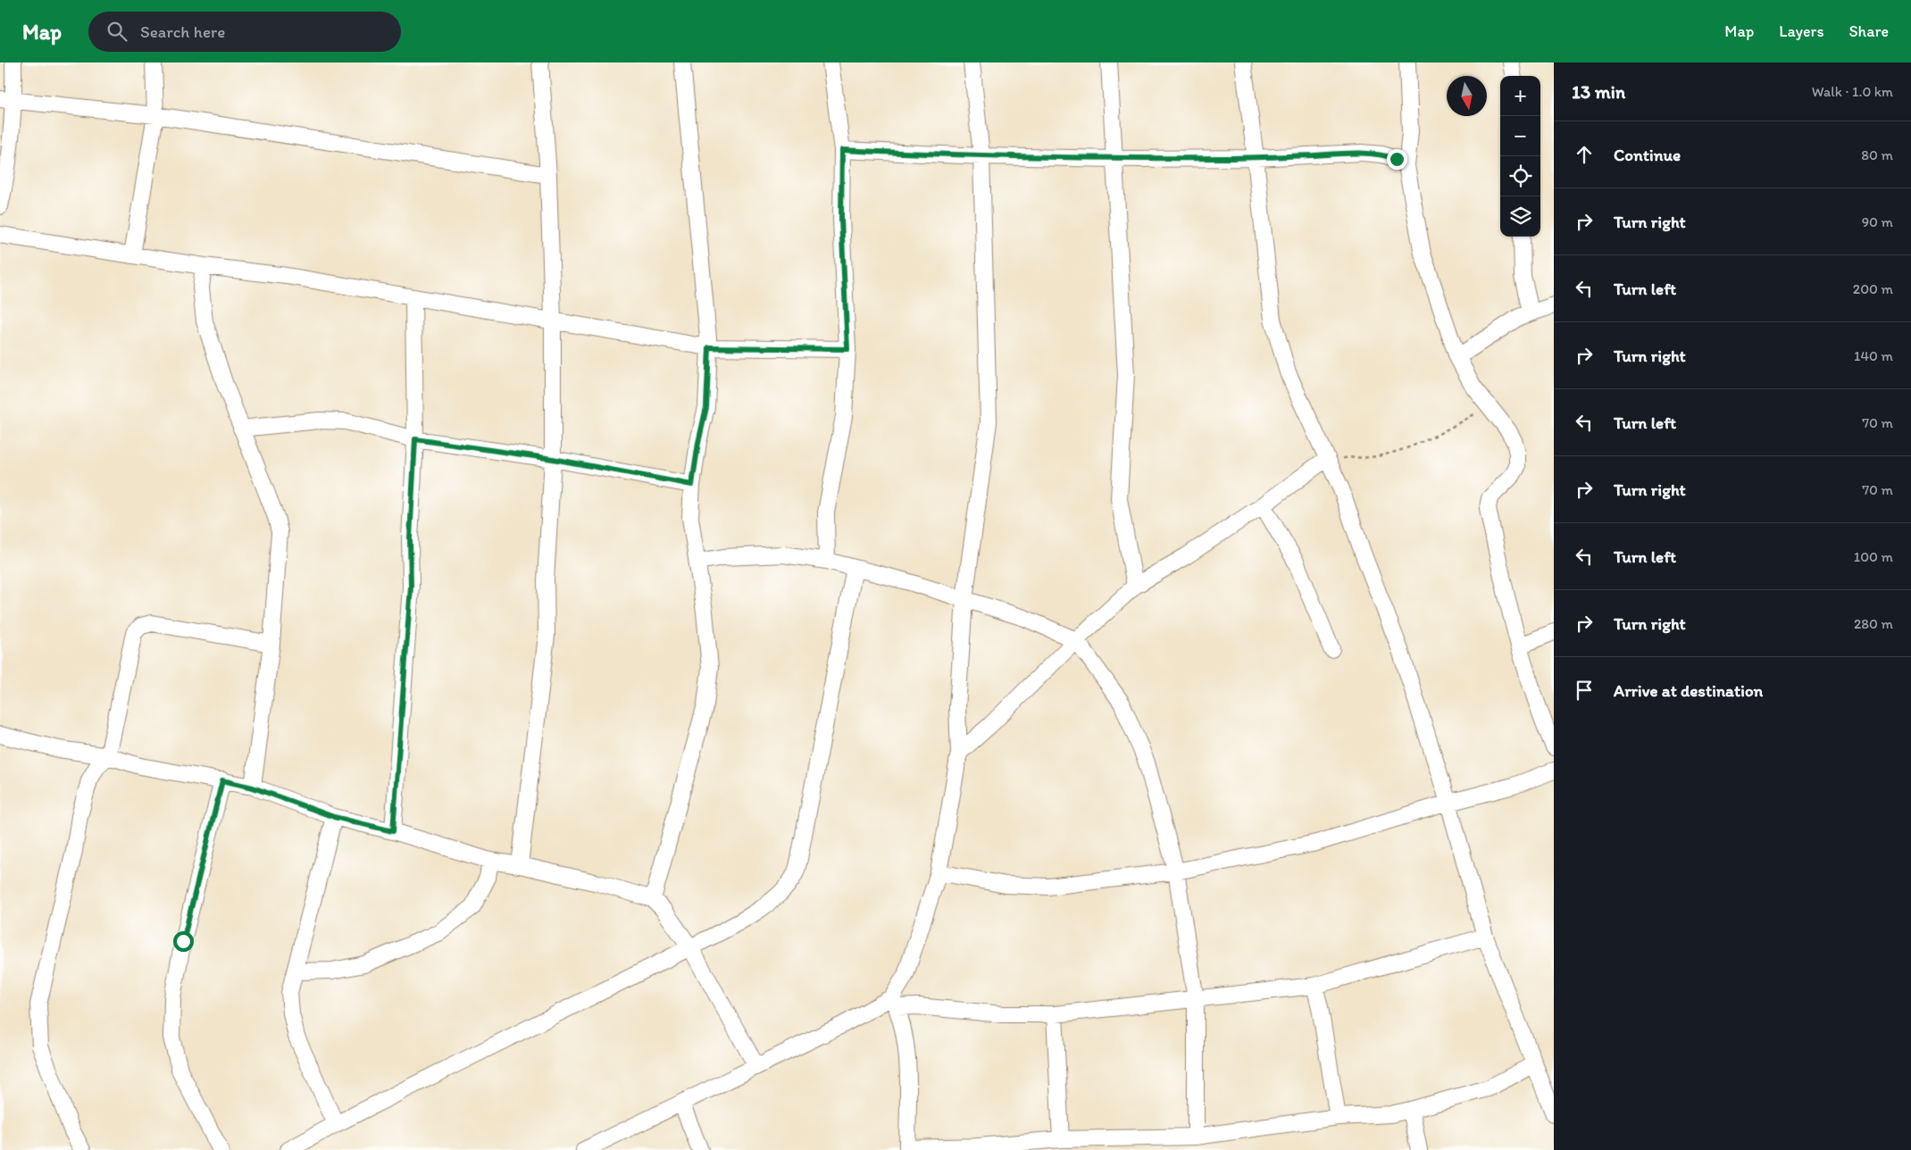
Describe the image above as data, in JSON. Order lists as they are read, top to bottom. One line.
{"north":"bottom","page":{"header":"Map","search":"Search here","nav":["Map","Layers","Share"],"heading":["13 min","Walk · 1.0 km"],"map_buttons":["+","−"],"list":[["Continue","80 m"],["Turn right","90 m"],["Turn left","200 m"],["Turn right","140 m"],["Turn left","70 m"],["Turn right","70 m"],["Turn left","100 m"],["Turn right","280 m"],"Arrive at destination"]}}
